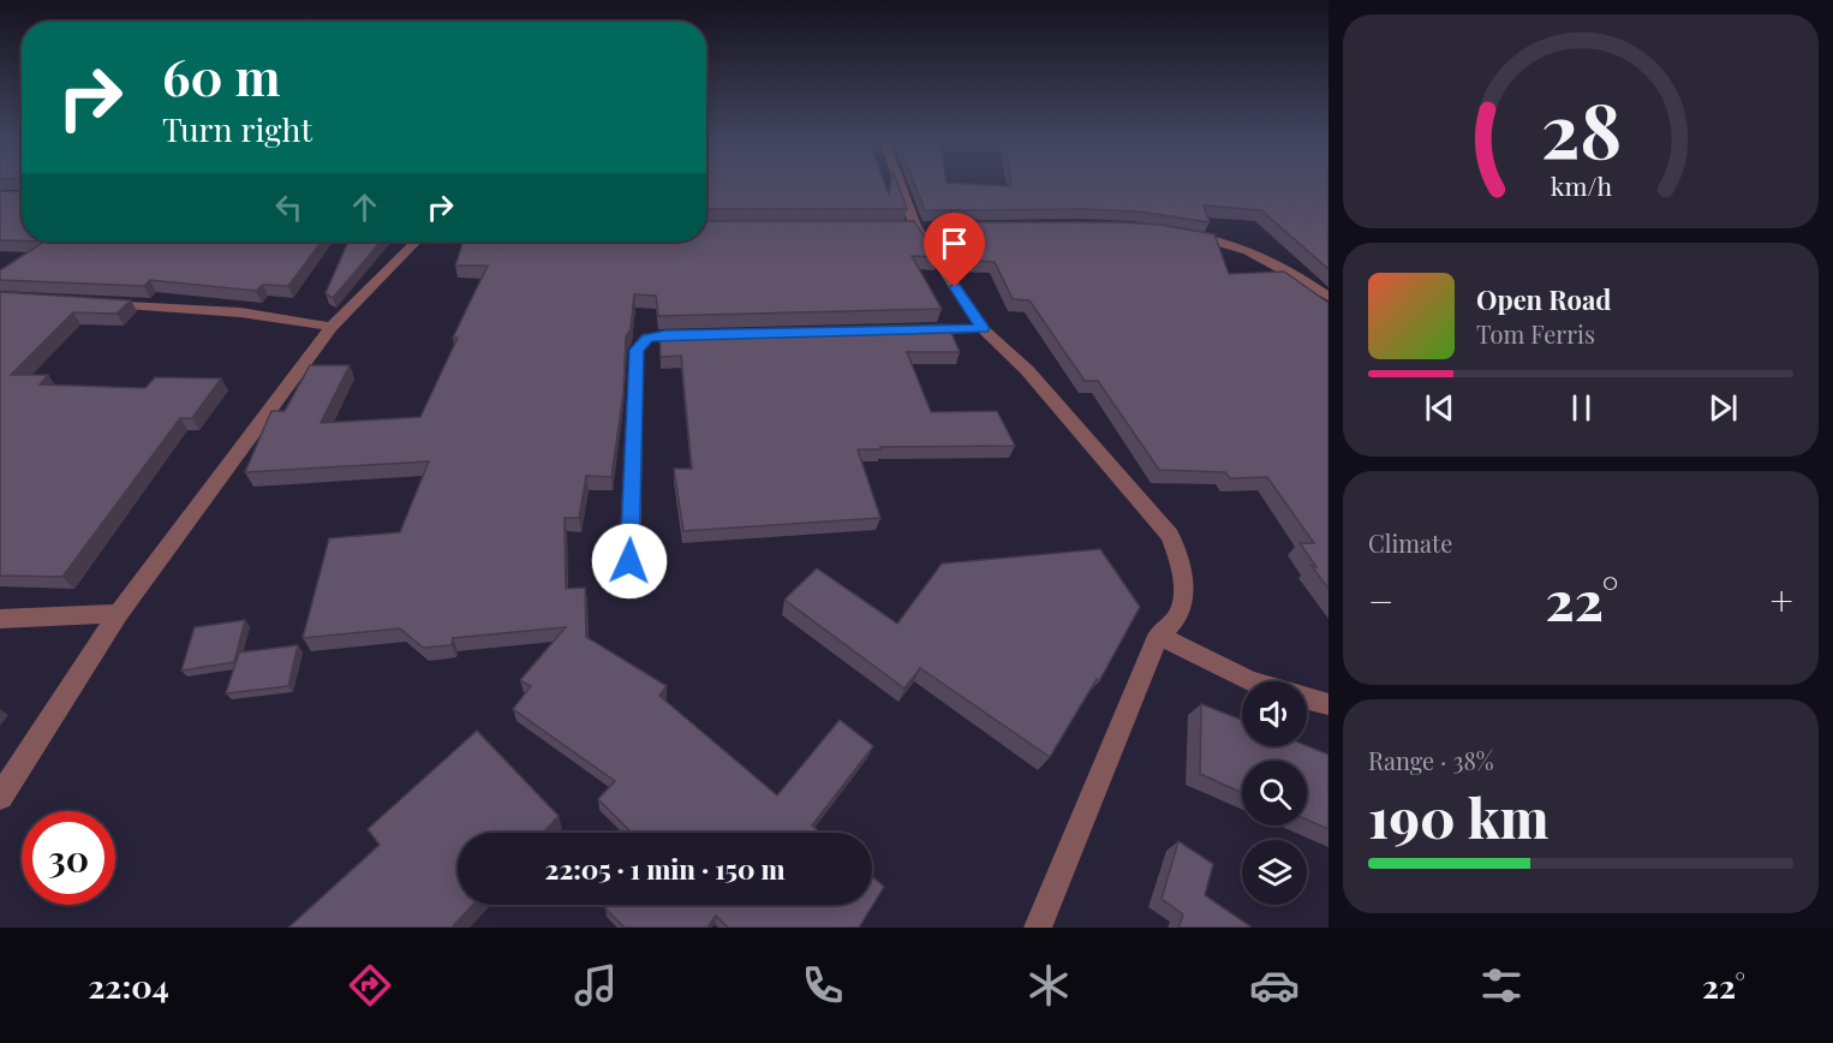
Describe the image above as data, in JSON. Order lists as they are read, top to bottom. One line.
{"page":{"turn":["60 m","Turn right"],"song":["Open Road","Tom Ferris"],"tile":["Climate",["Range · 38%","190 km"]],"heat":["−","22°","+"],"limit":"30","trip":"22:05 · 1 min · 150 m","tabs":["22:04","22°"],"gauge":["28","km/h"]}}
